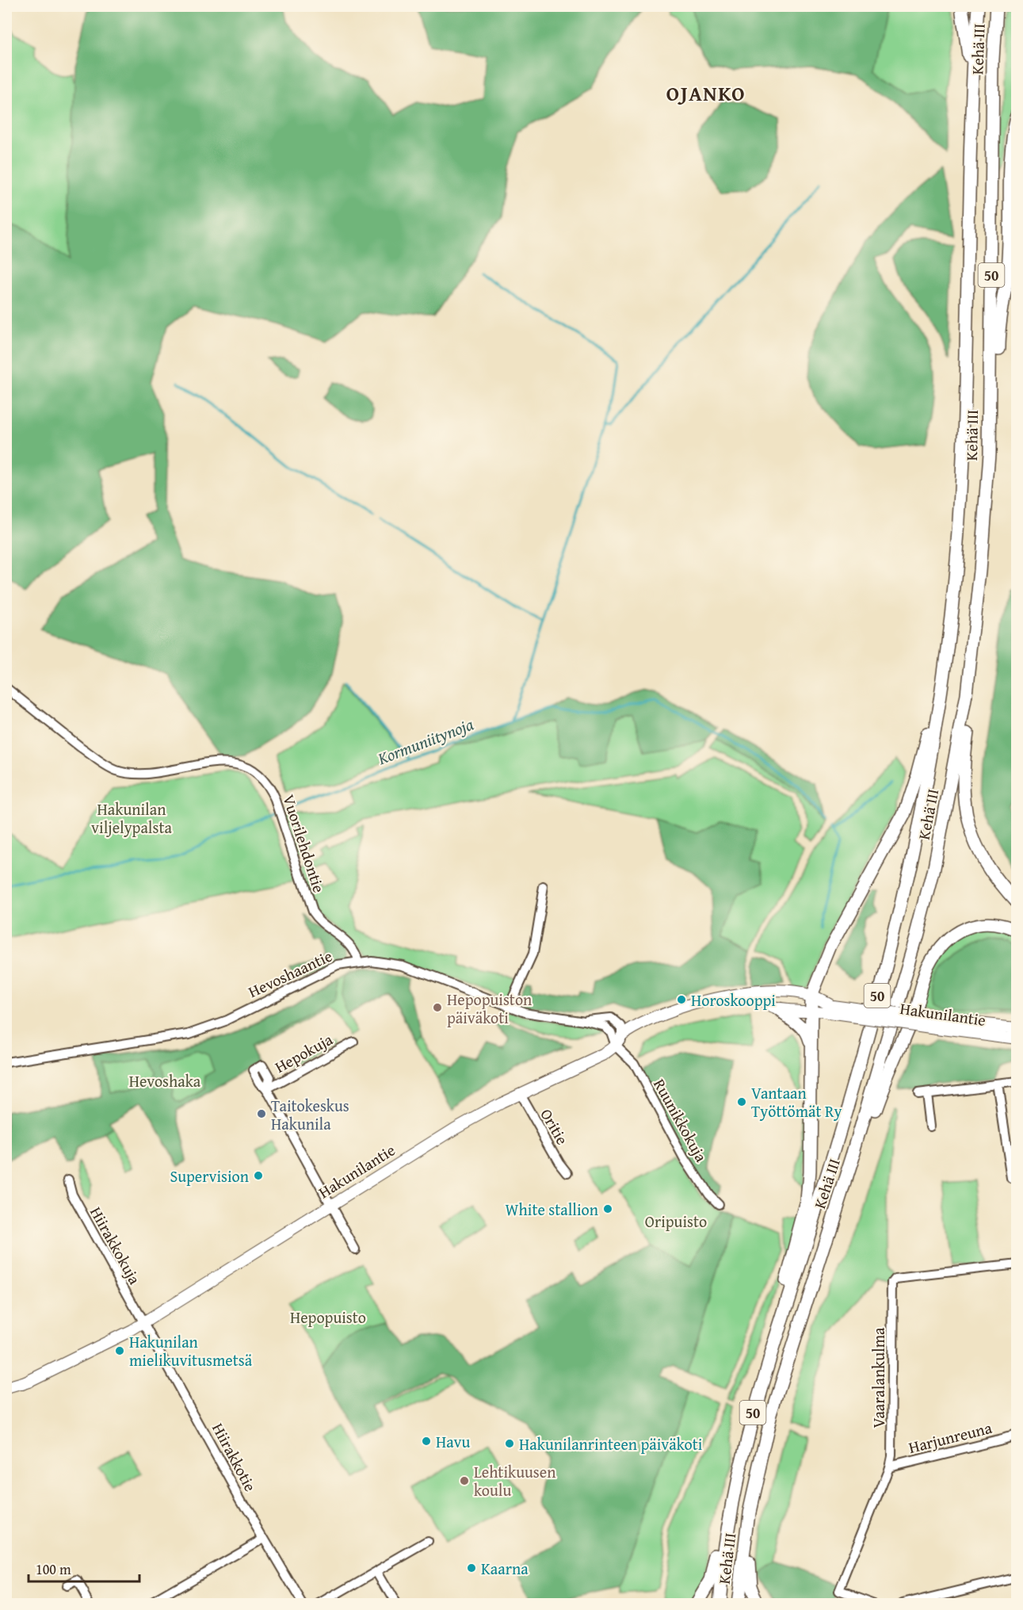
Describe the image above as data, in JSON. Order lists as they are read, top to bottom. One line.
{"streets":{"highway":["Kehä III","50"],"main road":["Hakunilantie"],"street":["Vuorilehdontie","Hevoshaantie","Hepokuja","Ruunikkokuja","Oritie","Hiirakkokuja","Vaaralankulma","Harjunreuna","Hiirakkotie"]},"crossings":[["Vuorilehdontie","Hevoshaantie"],["Hevoshaantie","Hakunilantie"],["Hevoshaantie","Ruunikkokuja"],["Hakunilantie","Hepokuja"],["Hakunilantie","Ruunikkokuja"],["Hakunilantie","Oritie"],["Hakunilantie","Hiirakkokuja"],["Hakunilantie","Hiirakkotie"],["Hiirakkokuja","Hiirakkotie"],["Vaaralankulma","Harjunreuna"]],"districts":["OJANKO"],"water":["Kormuniitynoja"],"parks":["Hakunilan viljelypalsta","Hevoshaka","Oripuisto","Hepopuisto"],"places":["Horoskooppi","Hepopuiston päiväkoti","Vantaan Työttömät Ry","Taitokeskus Hakunila","Supervision","White stallion","Hakunilan mielikuvitusmetsä","Havu","Hakunilanrinteen päiväkoti","Lehtikuusen koulu","Kaarna"],"scale_bar":"100 m"}
